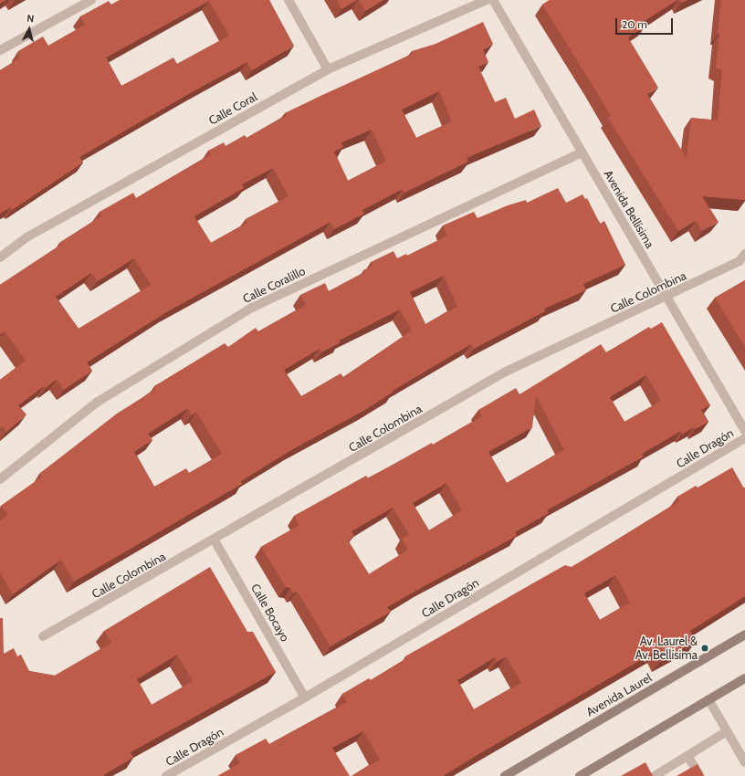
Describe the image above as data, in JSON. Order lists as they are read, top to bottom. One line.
{"streets":{"street":["Calle Coral","Avenida Bellísima","Calle Coralillo","Calle Colombina","Calle Dragón","Calle Bocayo","Avenida Laurel"]},"crossings":[["Avenida Bellísima","Calle Coralillo"],["Avenida Bellísima","Calle Colombina"],["Calle Colombina","Calle Bocayo"],["Calle Dragón","Calle Bocayo"]],"places":["Av. Laurel & Av. Bellísima"],"scale_bar":"20 m","north":"top"}
